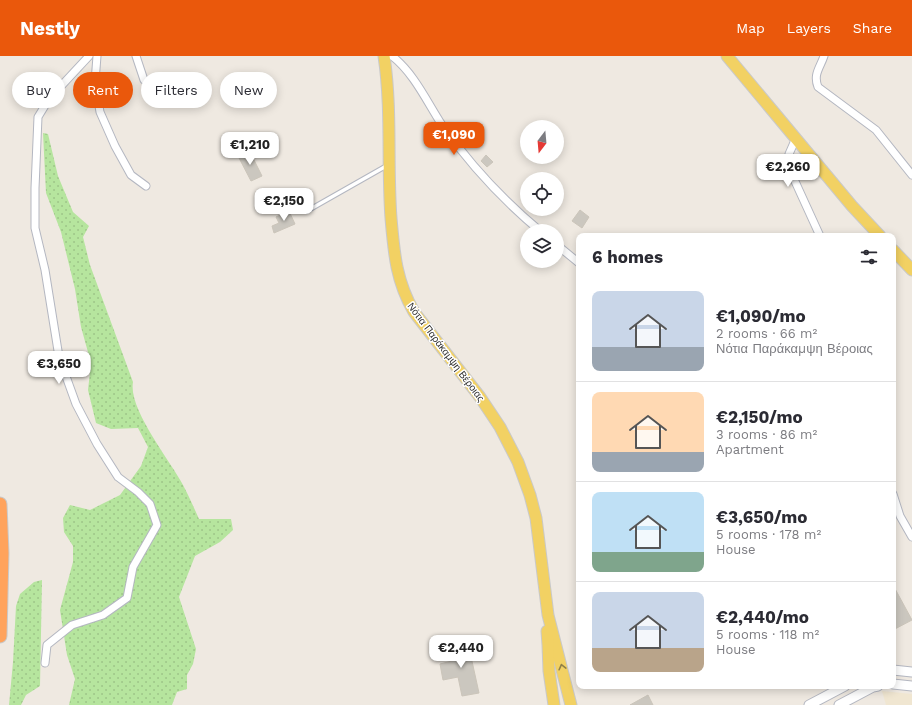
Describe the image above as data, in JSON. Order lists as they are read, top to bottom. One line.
{"streets":{"main road":["Νότια Παράκαμψη Βέροιας"]},"north":"bottom","page":{"header":"Nestly","nav":["Map","Layers","Share"],"chip":["Buy","Rent","Filters","New"],"price":["€1,090","€1,210","€2,260","€2,150","€3,650","€2,440"],"heading":"6 homes","list":[{"name":"€1,090/mo","note":"2 rooms · 66 m² · Νότια Παράκαμψη Βέροιας"},{"name":"€2,150/mo","note":"3 rooms · 86 m² · Apartment"},{"name":"€3,650/mo","note":"5 rooms · 178 m² · House"},{"name":"€2,440/mo","note":"5 rooms · 118 m² · House"}]}}
